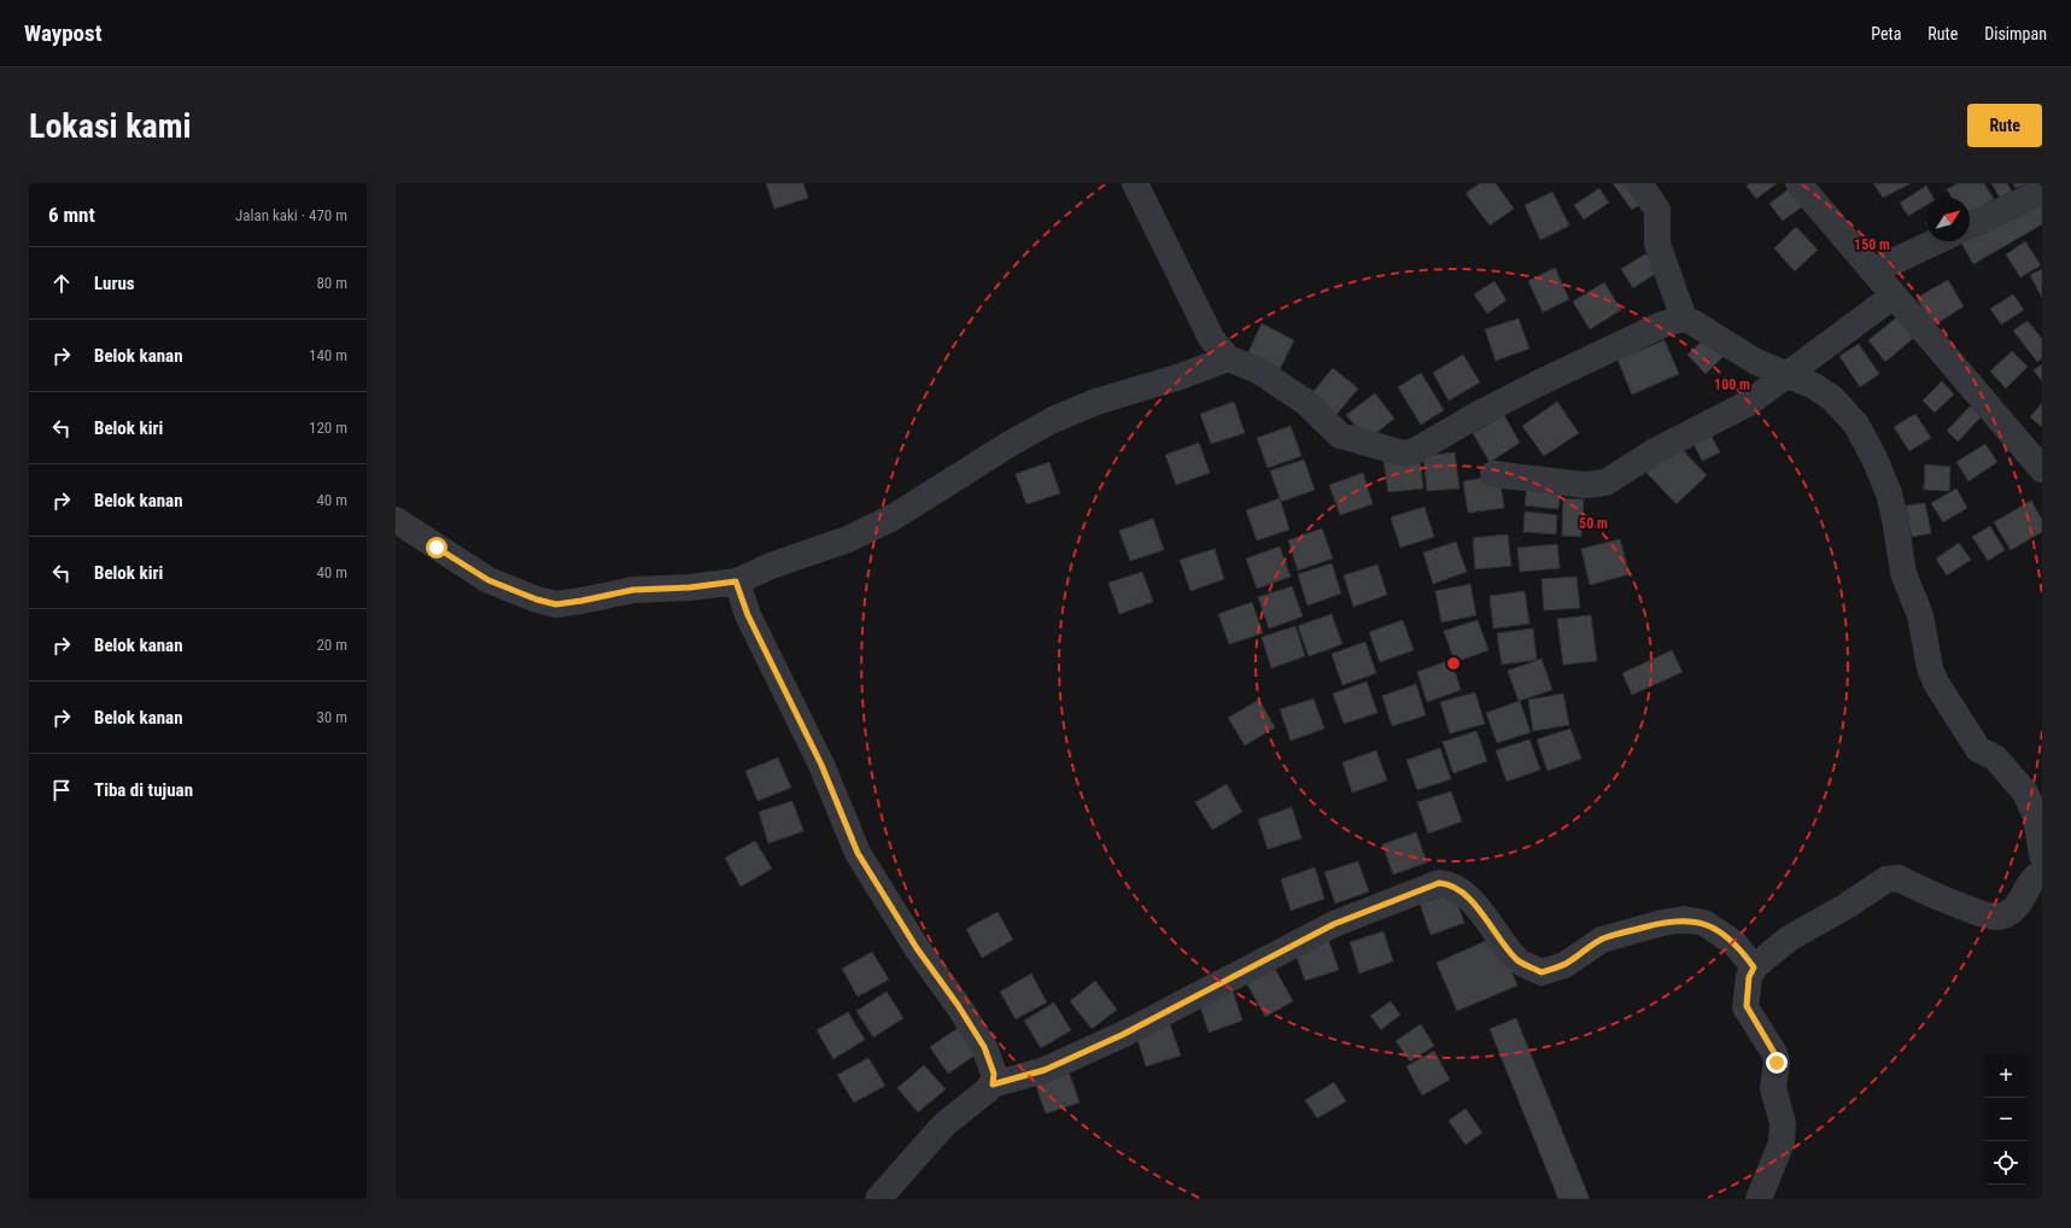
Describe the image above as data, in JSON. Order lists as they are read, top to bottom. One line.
{"north":"top right","page":{"header":"Waypost","nav":["Peta","Rute","Disimpan"],"buttons":"Rute","title":"Lokasi kami","heading":["6 mnt","Jalan kaki · 470 m"],"list":[["Lurus","80 m"],["Belok kanan","140 m"],["Belok kiri","120 m"],["Belok kanan","40 m"],["Belok kiri","40 m"],["Belok kanan","20 m"],["Belok kanan","30 m"],"Tiba di tujuan"],"map_buttons":["+","−"]},"rings":["150 m","100 m","50 m"]}
